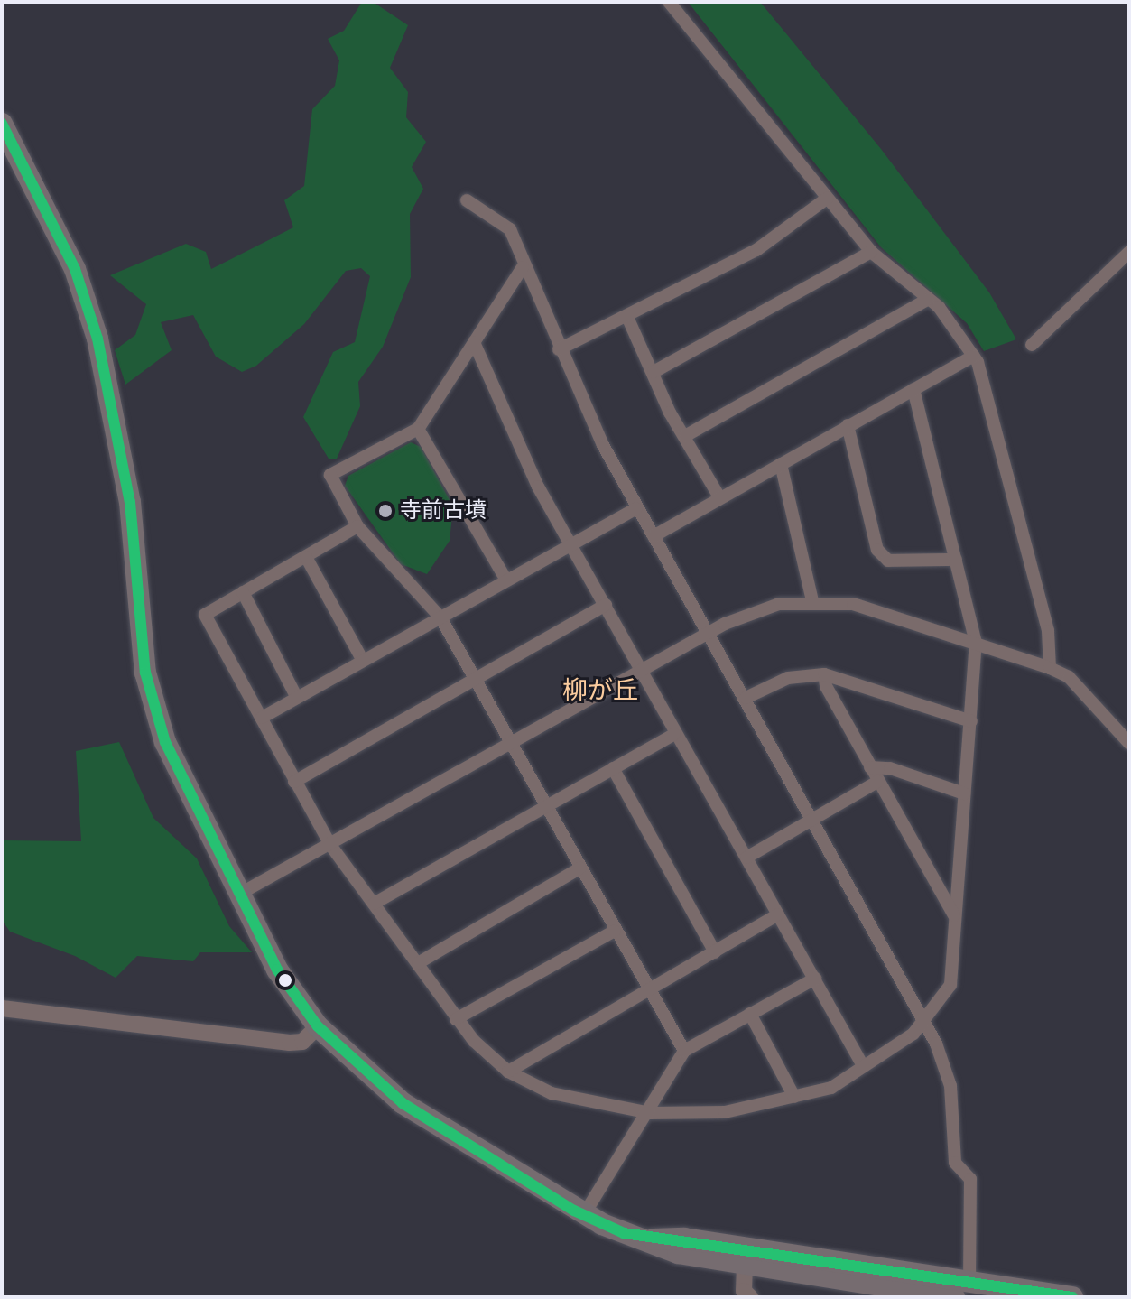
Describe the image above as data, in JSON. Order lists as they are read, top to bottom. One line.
{"districts":["柳が丘"],"places":["寺前古墳"]}
